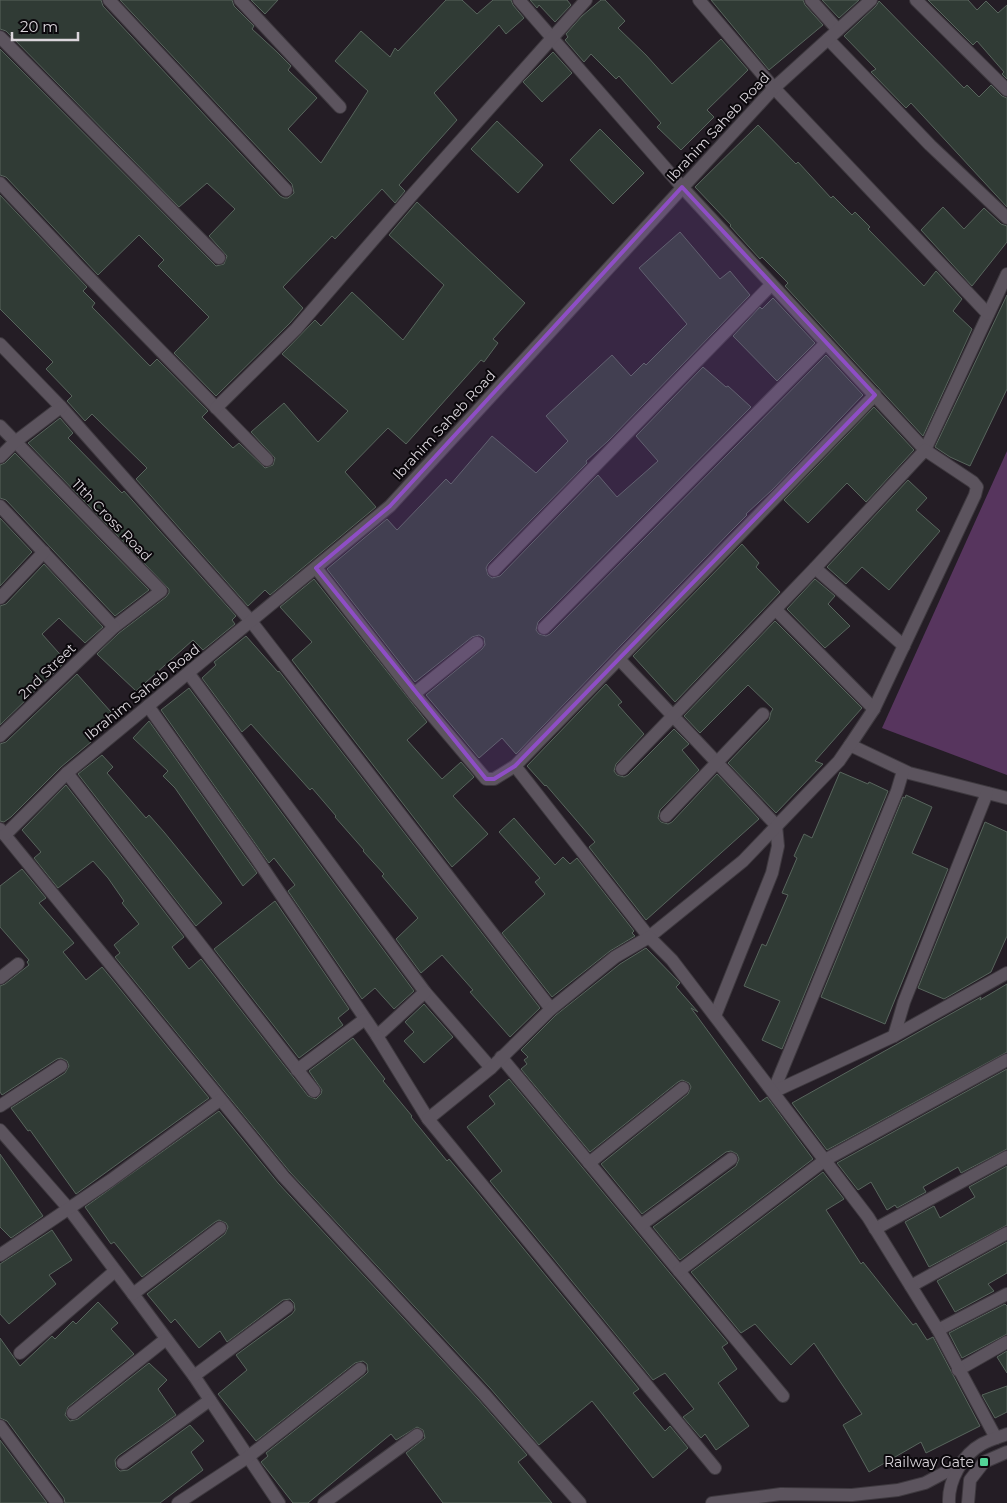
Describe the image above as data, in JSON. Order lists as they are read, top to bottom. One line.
{"streets":{"street":["Ibrahim Saheb Road","11th Cross Road","2nd Street"]},"crossings":[["11th Cross Road","2nd Street"]],"places":{"transit":["Railway Gate"]},"scale_bar":"20 m"}
